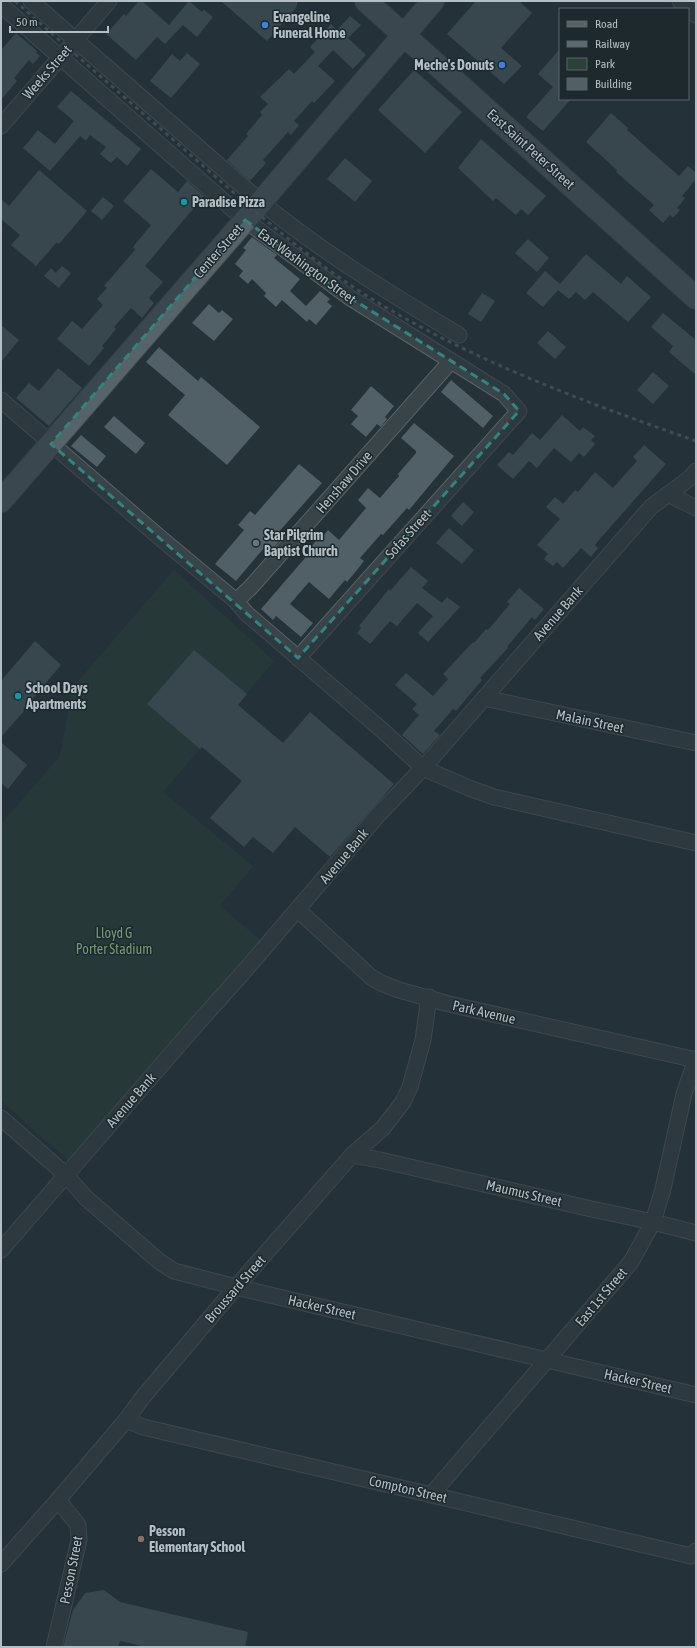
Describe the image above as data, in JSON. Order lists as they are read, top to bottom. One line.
{"streets":{"main road":["East Saint Peter Street","Center Street"],"street":["Weeks Street","East Washington Street","Henshaw Drive","Sofas Street","Avenue Bank","Malain Street","Park Avenue","Maumus Street","Broussard Street","East 1st Street","Hacker Street","Compton Street","Pesson Street"]},"crossings":[["Weeks Street","East Washington Street"],["East Saint Peter Street","Center Street"],["Center Street","East Washington Street"],["East Washington Street","Henshaw Drive"],["East Washington Street","Sofas Street"],["Avenue Bank","Malain Street"],["Avenue Bank","Park Avenue"],["Avenue Bank","Hacker Street"],["Park Avenue","Broussard Street"],["Park Avenue","East 1st Street"],["Maumus Street","Broussard Street"],["Maumus Street","East 1st Street"],["Broussard Street","Hacker Street"],["Broussard Street","Compton Street"],["Broussard Street","Pesson Street"],["East 1st Street","Hacker Street"],["East 1st Street","Compton Street"]],"parks":["Lloyd G Porter Stadium"],"places":["Evangeline Funeral Home","Meche's Donuts","Paradise Pizza","Star Pilgrim Baptist Church","School Days Apartments","Pesson Elementary School"],"legend":["Road","Railway","Park","Building"],"scale_bar":"50 m"}
